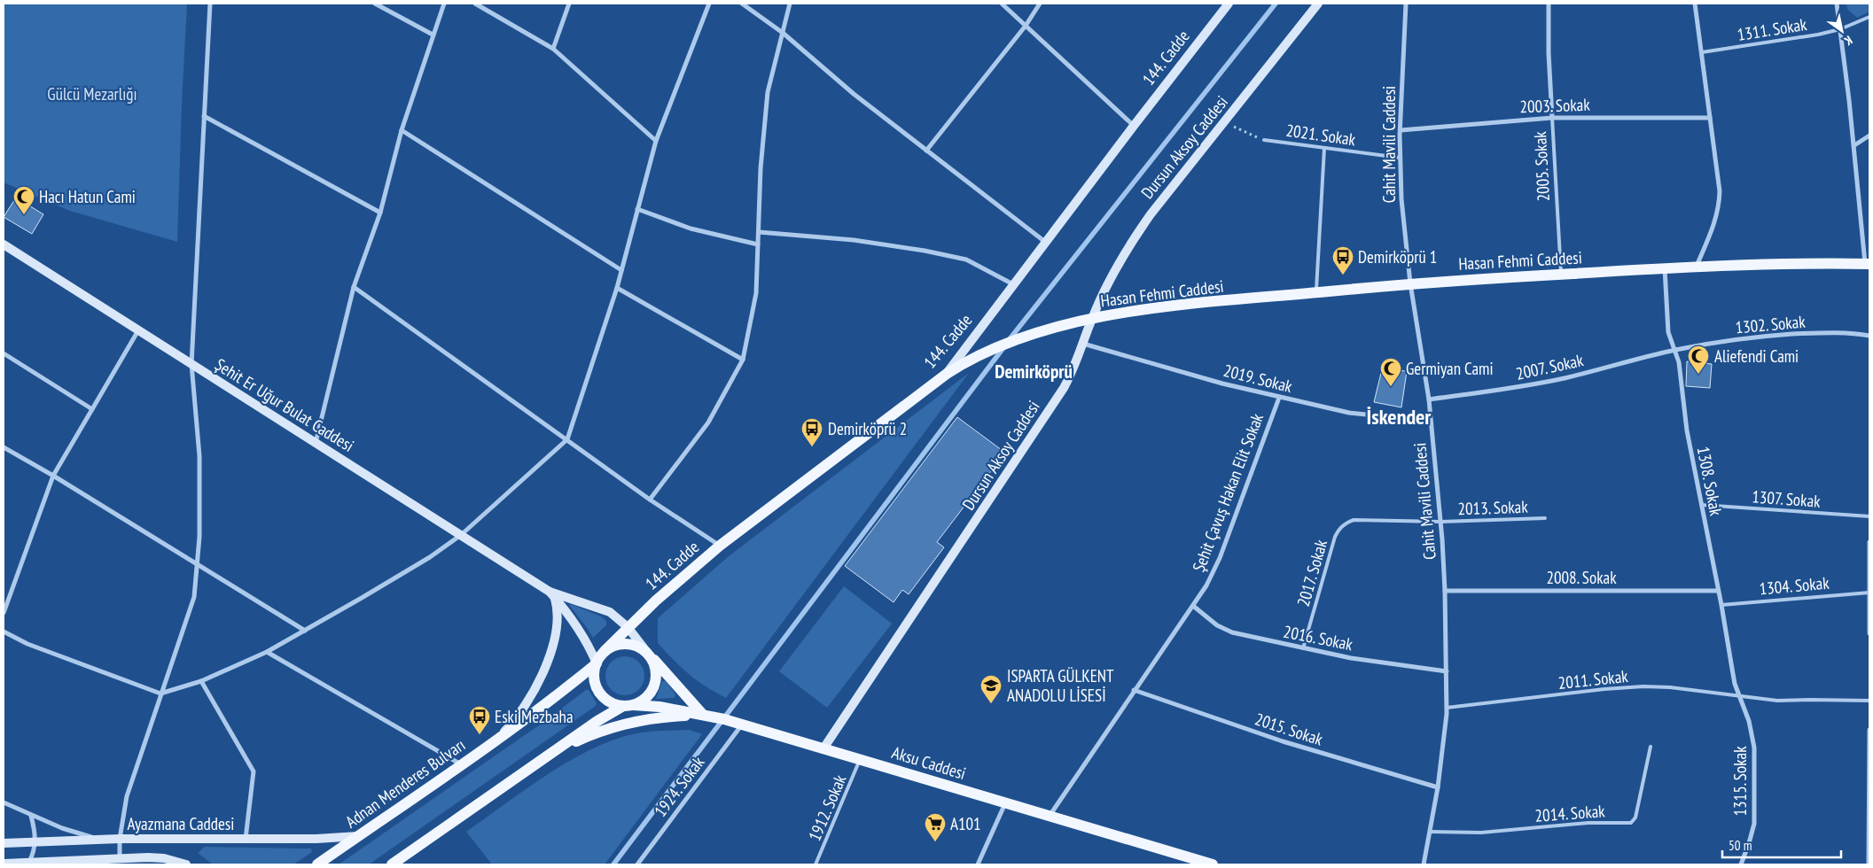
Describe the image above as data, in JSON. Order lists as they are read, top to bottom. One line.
{"streets":{"main road":["144. Cadde","Dursun Aksoy Caddesi","Hasan Fehmi Caddesi","Şehit Er Uğur Bulat Caddesi","Aksu Caddesi","Adnan Menderes Bulvarı","Ayazmana Caddesi"],"street":["2003. Sokak","Cahit Mavili Caddesi","2005. Sokak","1302. Sokak","2007. Sokak","2019. Sokak","1308. Sokak","Şehit Çavuş Hakan Elit Sokak","2008. Sokak","2016. Sokak","2015. Sokak","1315. Sokak","1924. Sokak"],"lane":["1311. Sokak","2021. Sokak","1307. Sokak","2013. Sokak","2017. Sokak","1304. Sokak","2011. Sokak","1912. Sokak","2014. Sokak"]},"crossings":[["144. Cadde","Hasan Fehmi Caddesi"],["144. Cadde","Şehit Er Uğur Bulat Caddesi"],["144. Cadde","Aksu Caddesi"],["144. Cadde","Adnan Menderes Bulvarı"],["2003. Sokak","Cahit Mavili Caddesi"],["2003. Sokak","2005. Sokak"],["2021. Sokak","Cahit Mavili Caddesi"],["Cahit Mavili Caddesi","Hasan Fehmi Caddesi"],["Cahit Mavili Caddesi","2007. Sokak"],["Cahit Mavili Caddesi","2019. Sokak"],["Cahit Mavili Caddesi","2013. Sokak"],["Cahit Mavili Caddesi","2017. Sokak"],["Cahit Mavili Caddesi","2008. Sokak"],["Cahit Mavili Caddesi","2016. Sokak"],["Cahit Mavili Caddesi","2011. Sokak"],["Cahit Mavili Caddesi","2015. Sokak"],["Cahit Mavili Caddesi","2014. Sokak"],["Dursun Aksoy Caddesi","Hasan Fehmi Caddesi"],["Dursun Aksoy Caddesi","2019. Sokak"],["Dursun Aksoy Caddesi","Aksu Caddesi"],["2005. Sokak","Hasan Fehmi Caddesi"],["Hasan Fehmi Caddesi","1308. Sokak"],["1302. Sokak","2007. Sokak"],["1302. Sokak","1308. Sokak"],["2007. Sokak","1308. Sokak"],["2019. Sokak","Şehit Çavuş Hakan Elit Sokak"],["Şehit Er Uğur Bulat Caddesi","Aksu Caddesi"],["Şehit Er Uğur Bulat Caddesi","Adnan Menderes Bulvarı"],["1308. Sokak","1307. Sokak"],["1308. Sokak","2008. Sokak"],["1308. Sokak","1304. Sokak"],["1308. Sokak","2011. Sokak"],["1308. Sokak","1315. Sokak"],["Şehit Çavuş Hakan Elit Sokak","2016. Sokak"],["Şehit Çavuş Hakan Elit Sokak","2015. Sokak"],["Şehit Çavuş Hakan Elit Sokak","Aksu Caddesi"],["2013. Sokak","2017. Sokak"],["2017. Sokak","2016. Sokak"],["2011. Sokak","1315. Sokak"],["Aksu Caddesi","Adnan Menderes Bulvarı"],["Aksu Caddesi","1924. Sokak"],["Aksu Caddesi","1912. Sokak"],["Adnan Menderes Bulvarı","Ayazmana Caddesi"]],"districts":["Demirköprü","İskender"],"parks":["Gülcü Mezarlığı"],"places":{"mosque":["Hacı Hatun Cami","Aliefendi Cami","Germiyan Cami"],"bus stop":["Demirköprü 1","Demirköprü 2","Eski Mezbaha"],"school or university":["ISPARTA GÜLKENT ANADOLU LİSESİ"],"supermarket":["A101"]},"scale_bar":"50 m","north":"bottom right"}
